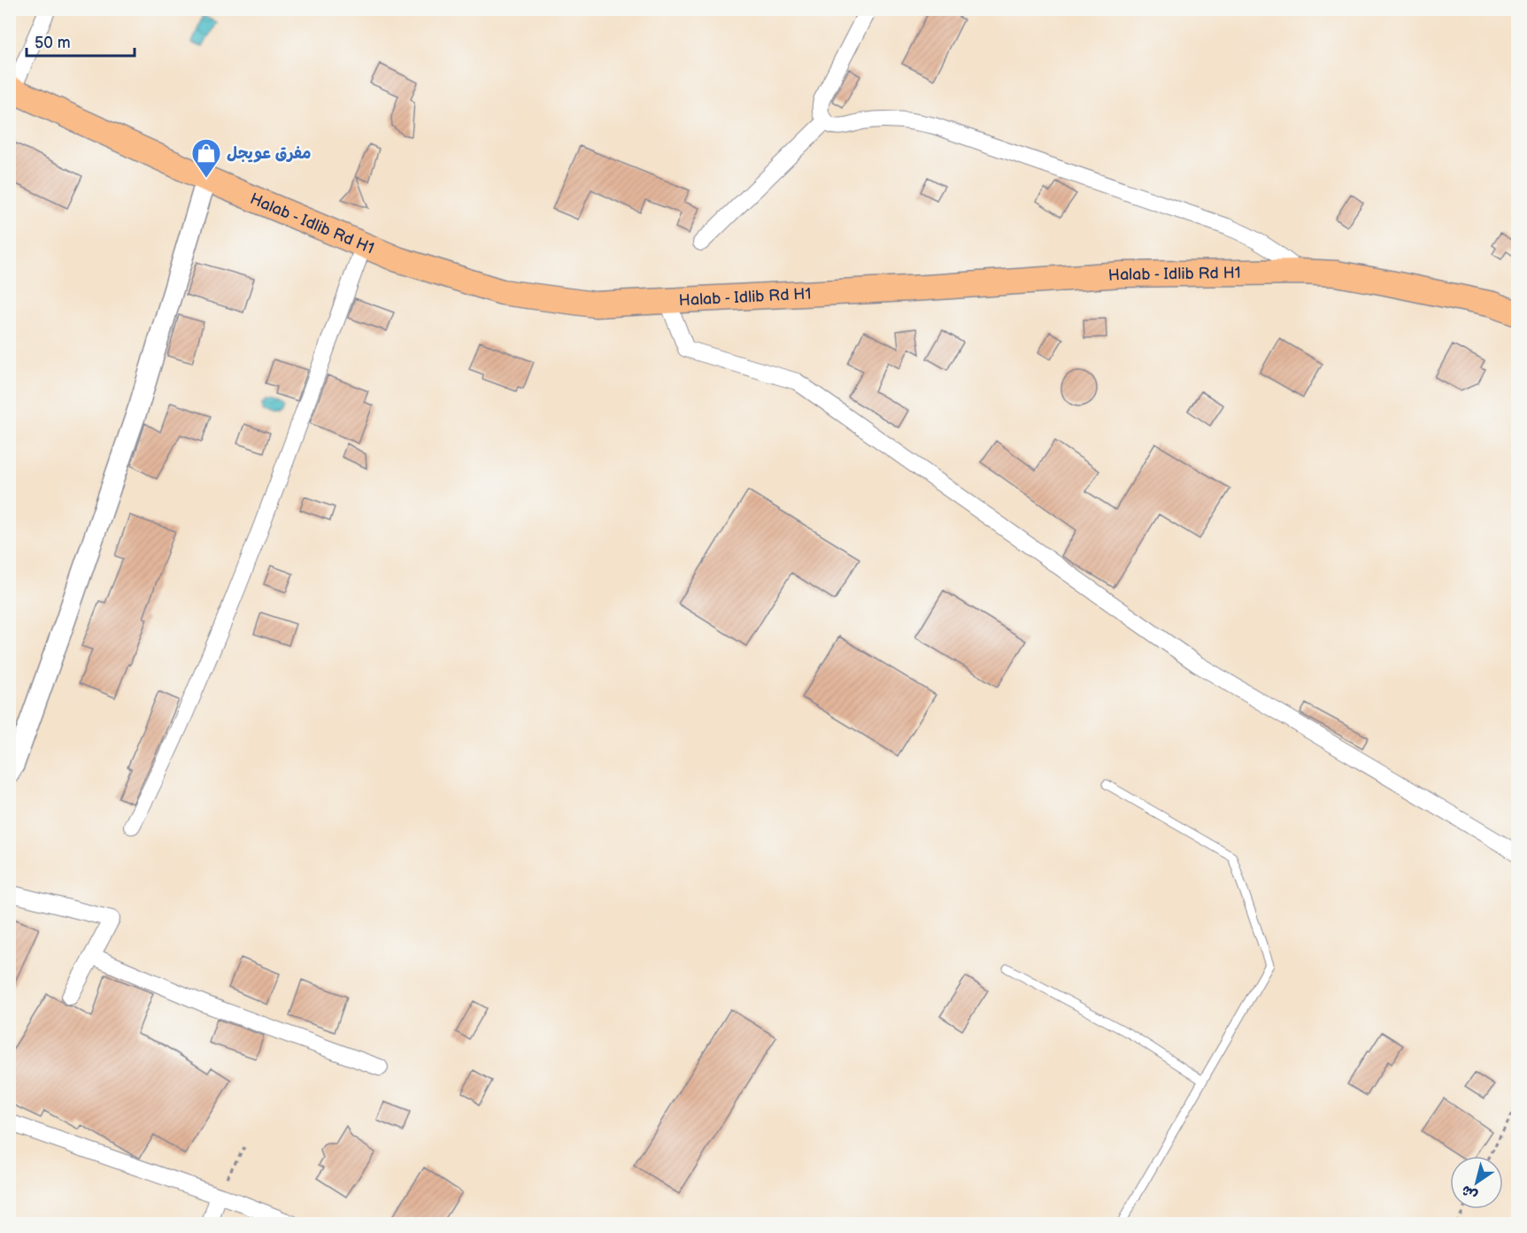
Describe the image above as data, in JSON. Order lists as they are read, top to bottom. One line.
{"streets":{"highway":["Halab - Idlib Rd H1"]},"places":{"shop":["مفرق عويجل"]},"scale_bar":"50 m","north":"bottom left"}
